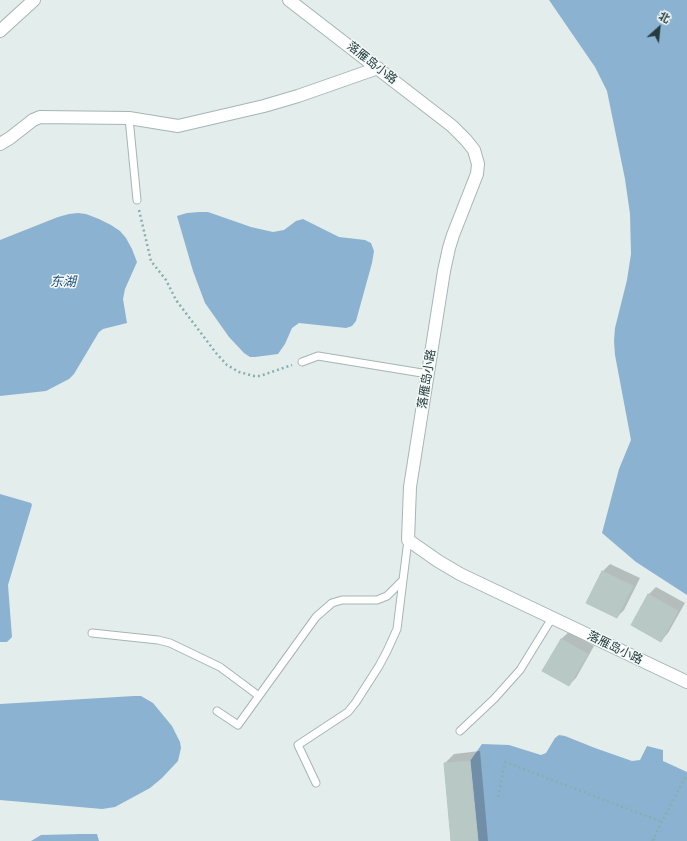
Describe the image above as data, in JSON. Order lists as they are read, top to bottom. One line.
{"streets":{"street":["落雁岛小路"]},"water":["东湖"],"north":"top right"}
